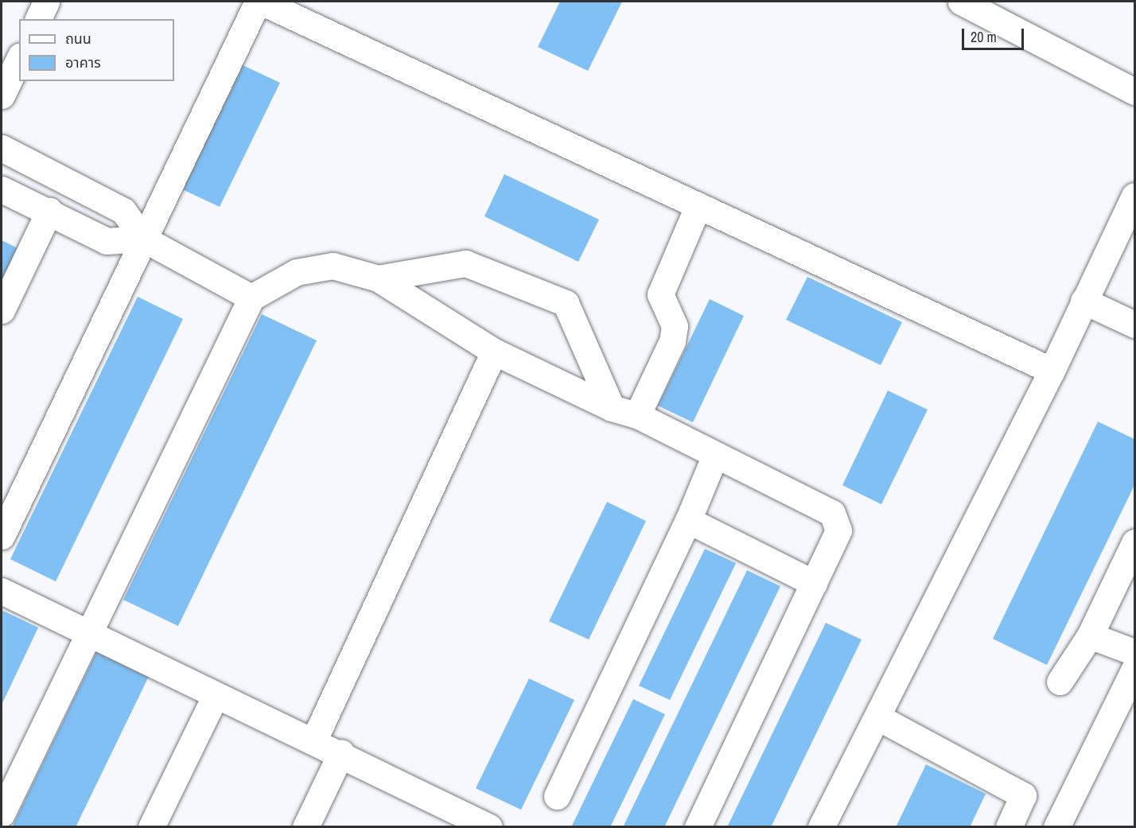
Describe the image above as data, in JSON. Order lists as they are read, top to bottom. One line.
{"legend":["ถนน","อาคาร"],"scale_bar":"20 m"}
